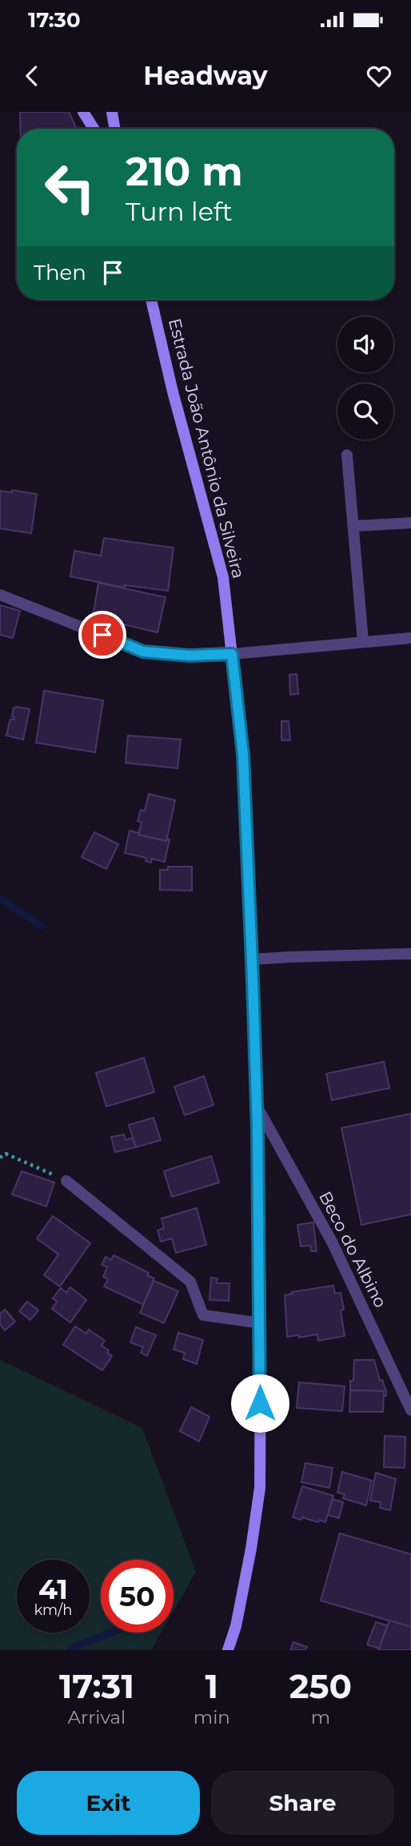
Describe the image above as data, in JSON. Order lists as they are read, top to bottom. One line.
{"streets":{"main road":["Estrada João Antônio da Silveira"],"street":["Beco do Albino"]},"crossings":[["Estrada João Antônio da Silveira","Beco do Albino"]],"page":{"status":"17:30","header":"Headway","turn":["210 m","Turn left"],"then":"Then","speed":"41 km/h","limit":"50","eta":["17:31","Arrival","1","min","250","m"],"buttons":["Exit","Share"]}}
